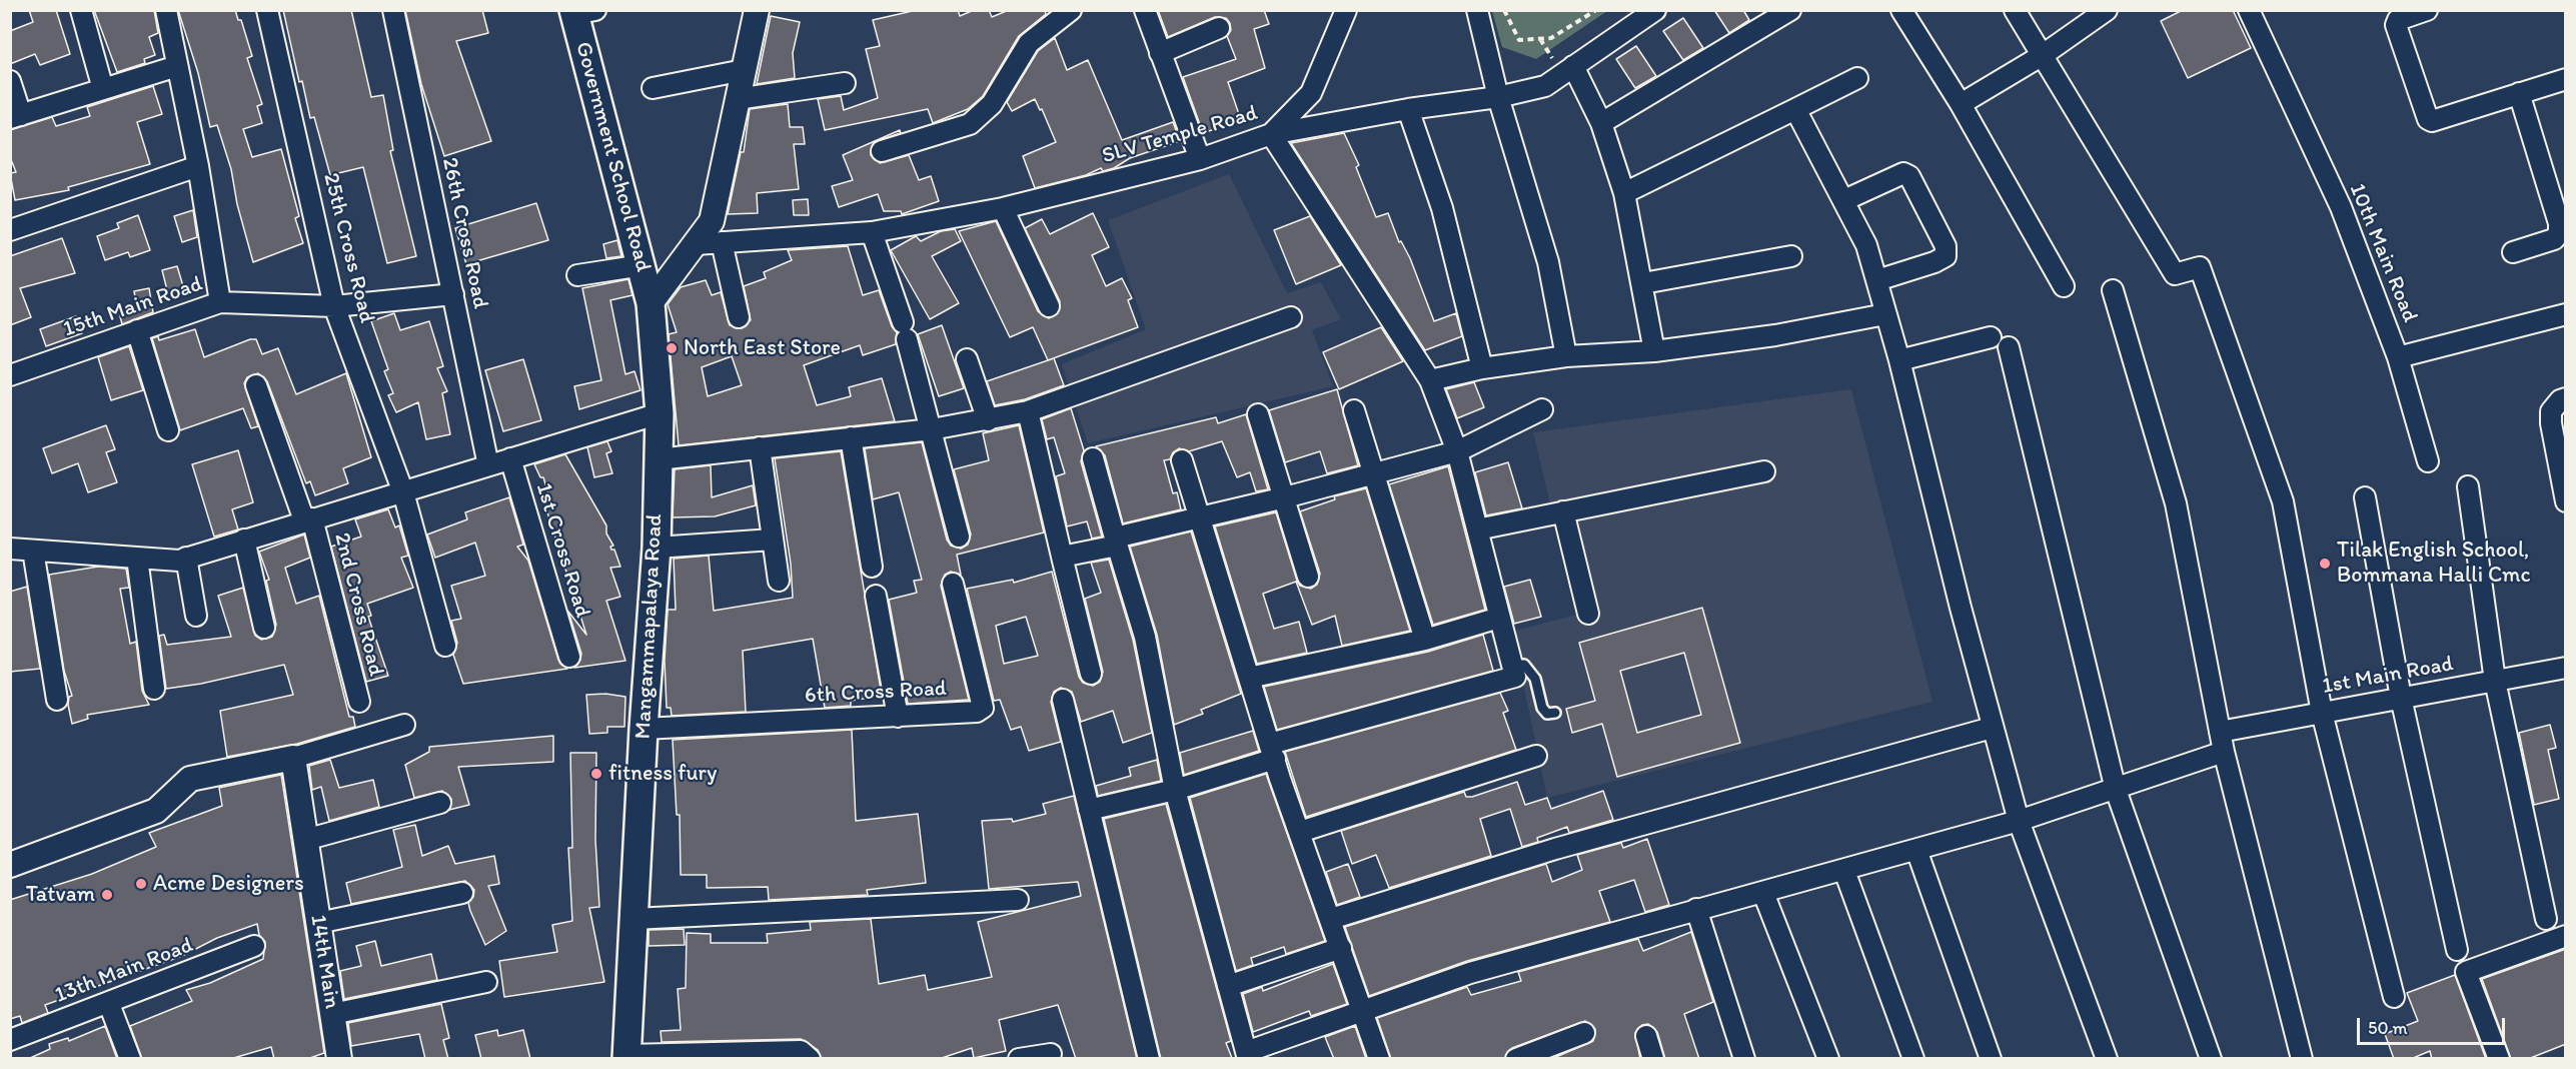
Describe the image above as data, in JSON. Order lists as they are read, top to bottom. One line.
{"streets":{"main road":["Government School Road","Mangammapalaya Road"],"street":["SLV Temple Road","26th Cross Road","25th Cross Road","10th Main Road","15th Main Road","1st Cross Road","2nd Cross Road","1st Main Road","6th Cross Road","14th Main","13th Main Road"]},"crossings":[["Government School Road","Mangammapalaya Road"],["26th Cross Road","15th Main Road"],["25th Cross Road","15th Main Road"],["Mangammapalaya Road","6th Cross Road"]],"places":["North East Store","Tilak English School, Bommana Halli Cmc","fitness fury","Acme Designers","Tatvam"],"scale_bar":"50 m"}
